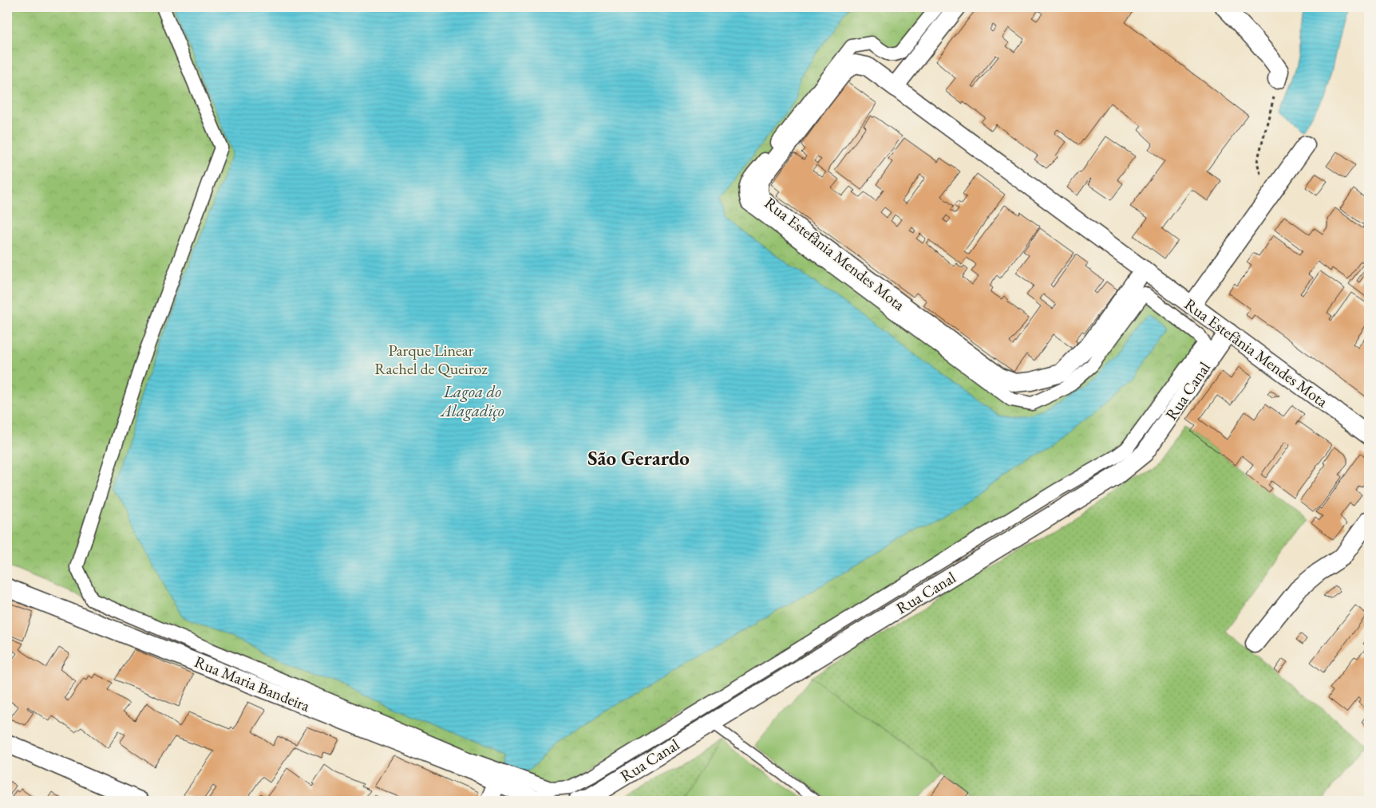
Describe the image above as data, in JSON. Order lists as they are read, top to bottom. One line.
{"streets":{"street":["Rua Estefânia Mendes Mota","Rua Canal","Rua Maria Bandeira"]},"crossings":[["Rua Estefânia Mendes Mota","Rua Canal"]],"districts":["São Gerardo"],"water":["Lagoa do Alagadiço"],"parks":["Parque Linear Rachel de Queiroz"]}
